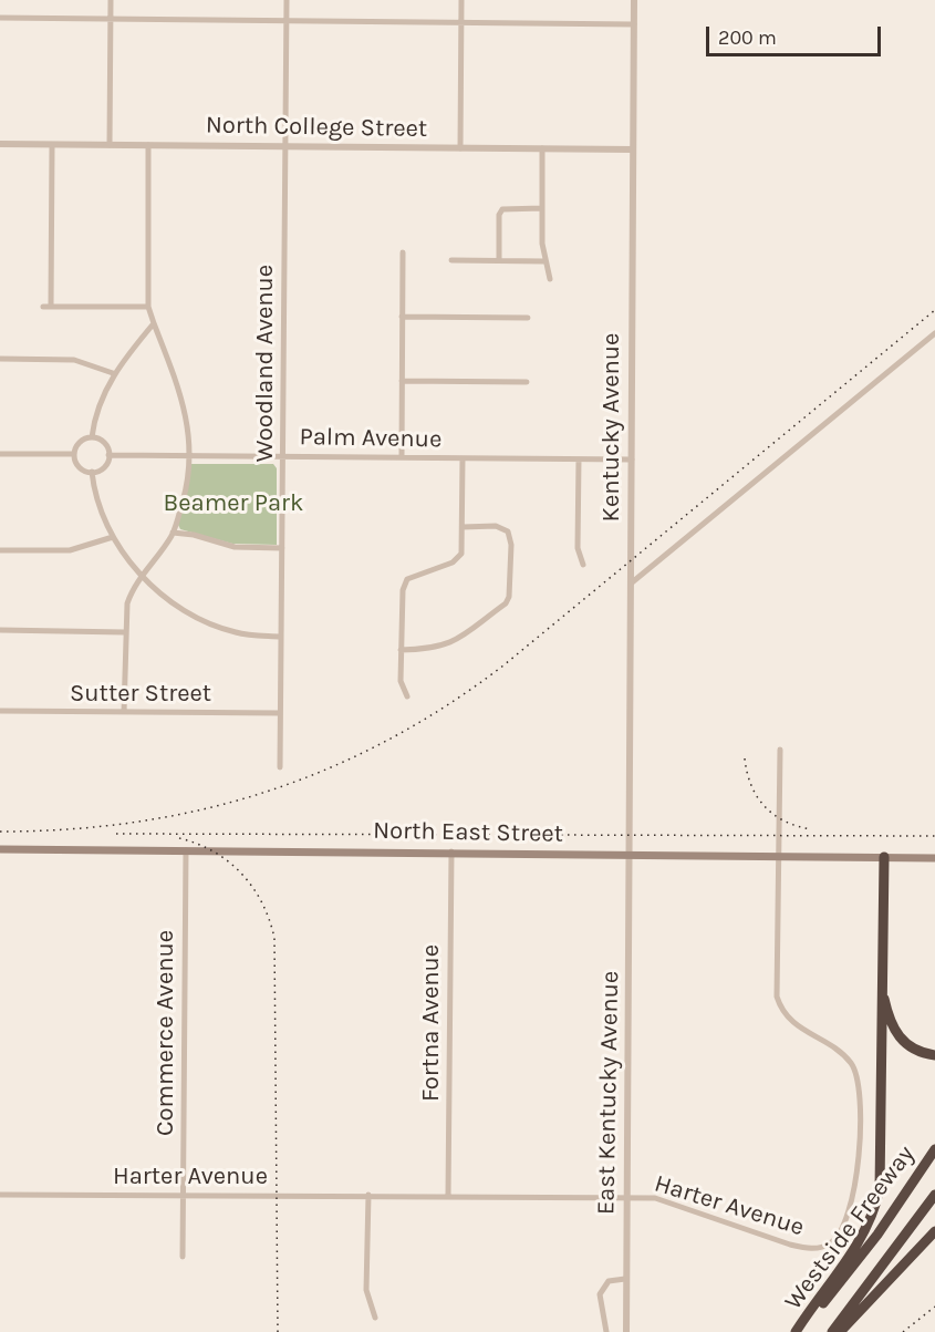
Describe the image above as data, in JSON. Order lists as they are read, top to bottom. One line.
{"streets":{"highway":["Westside Freeway"],"main road":["North East Street"],"street":["North College Street","Woodland Avenue","Kentucky Avenue","Palm Avenue","Sutter Street","Fortna Avenue","Commerce Avenue","East Kentucky Avenue","Harter Avenue"]},"crossings":[["North College Street","Woodland Avenue"],["North College Street","Kentucky Avenue"],["Woodland Avenue","Palm Avenue"],["Woodland Avenue","Sutter Street"],["Kentucky Avenue","Palm Avenue"],["Kentucky Avenue","North East Street"],["Kentucky Avenue","East Kentucky Avenue"],["North East Street","Fortna Avenue"],["North East Street","Commerce Avenue"],["North East Street","East Kentucky Avenue"],["North East Street","Harter Avenue"],["Fortna Avenue","Harter Avenue"],["Commerce Avenue","Harter Avenue"],["East Kentucky Avenue","Harter Avenue"]],"parks":["Beamer Park"],"scale_bar":"200 m"}
